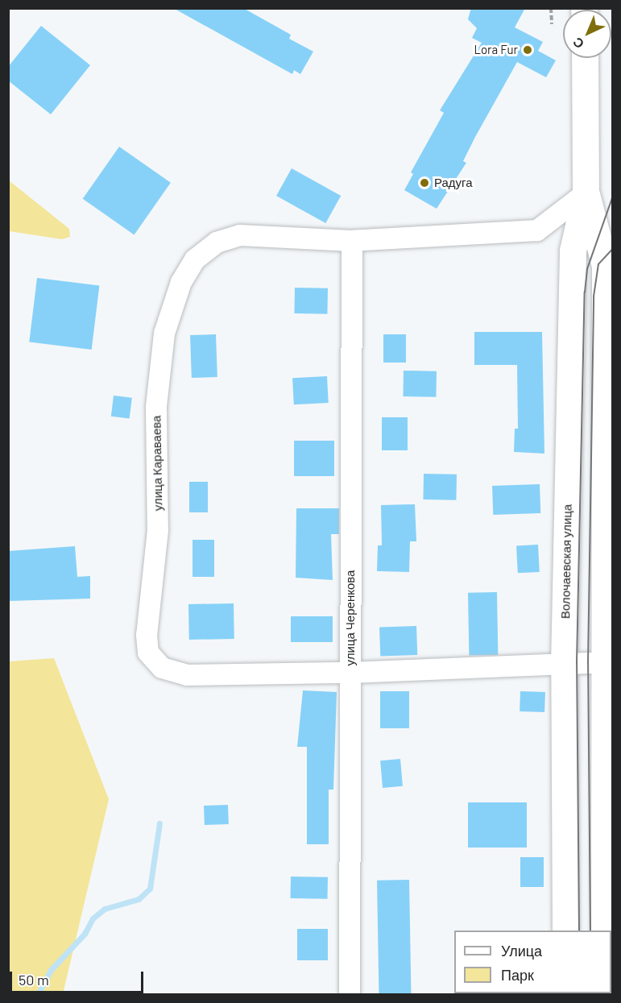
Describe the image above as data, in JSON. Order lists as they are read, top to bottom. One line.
{"streets":{"main road":["Волочаевская улица"],"street":["улица Караваева","улица Черенкова"]},"crossings":[["улица Караваева","Волочаевская улица"],["улица Караваева","улица Черенкова"]],"places":["Lora Fur","Радуга"],"legend":["Улица","Парк"],"scale_bar":"50 m","north":"bottom left"}
